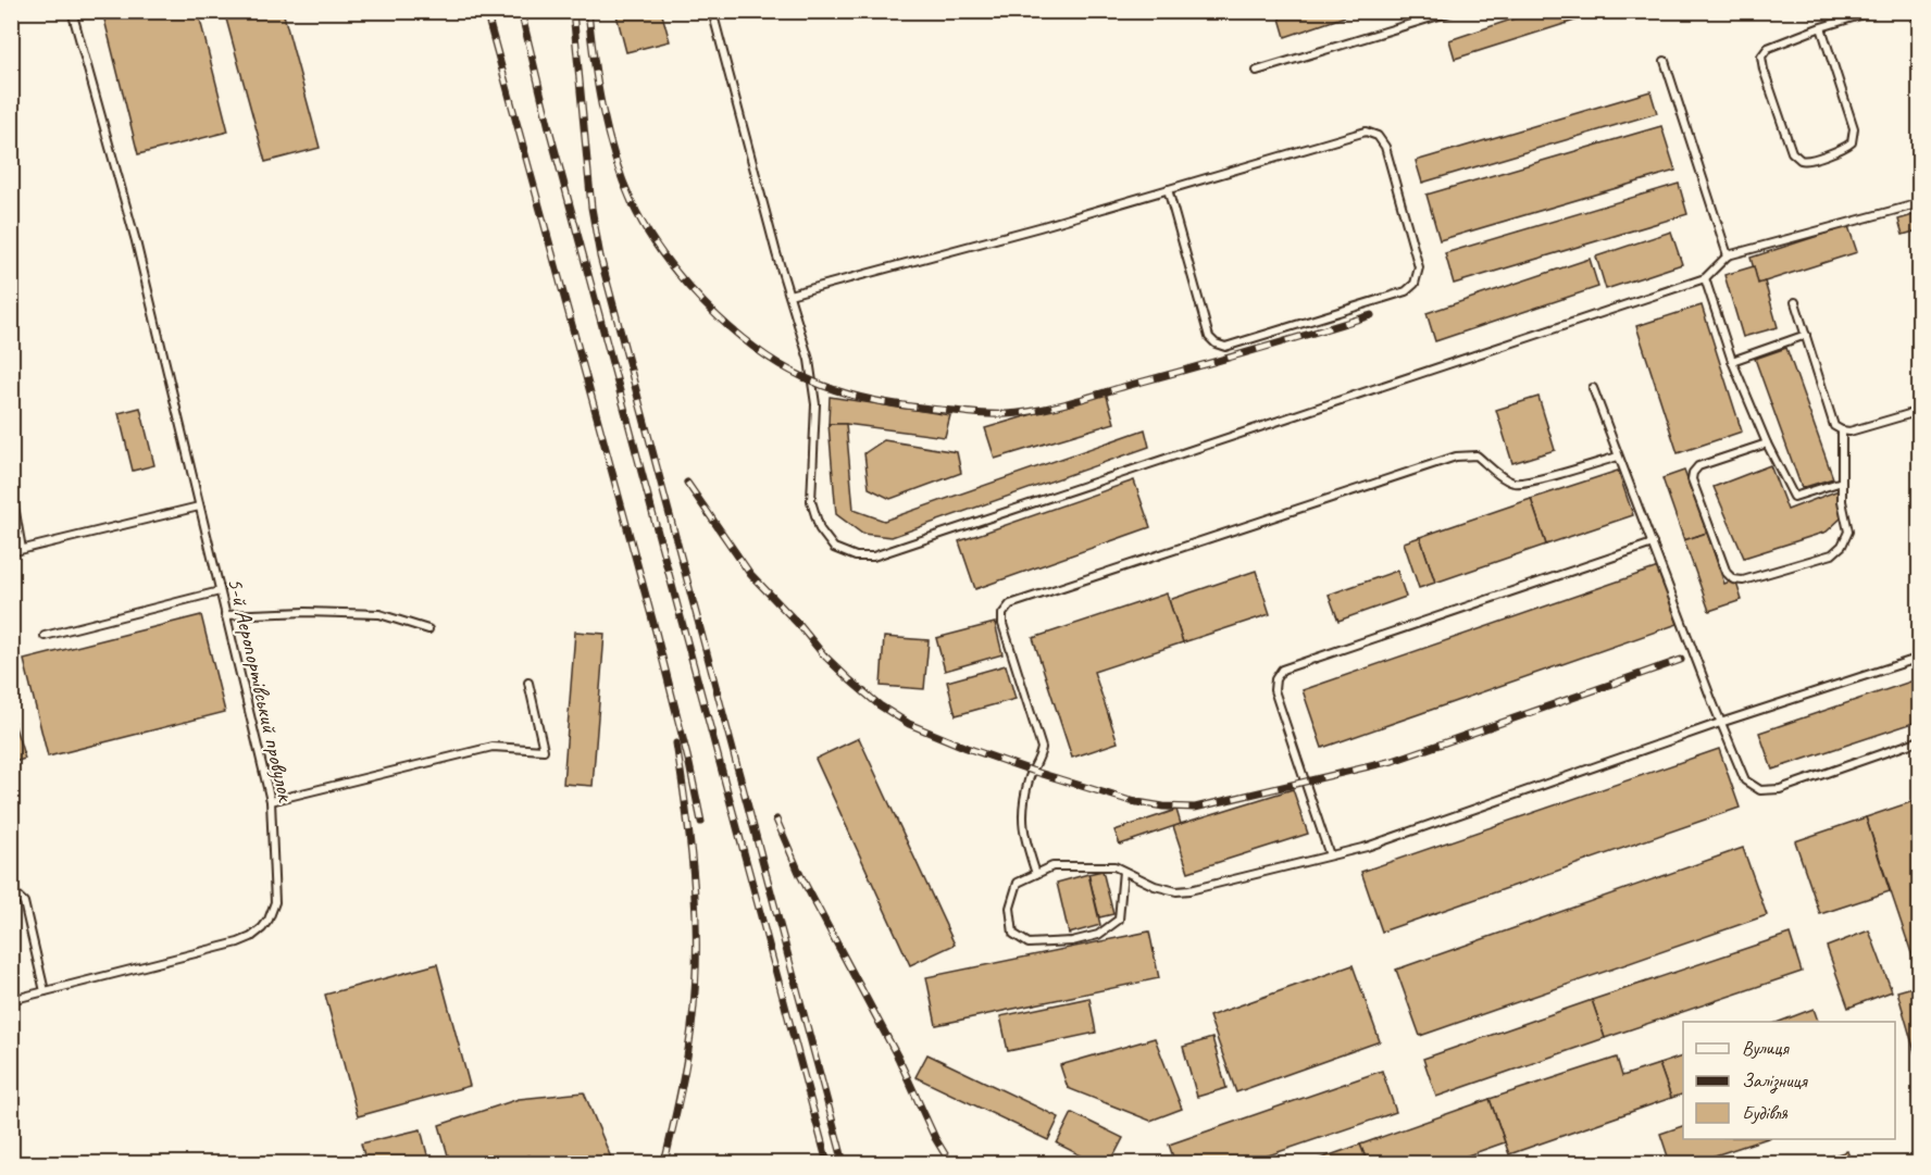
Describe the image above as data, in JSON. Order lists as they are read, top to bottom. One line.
{"streets":{"lane":["5-й Аеропортівський провулок"]},"legend":["Вулиця","Залізниця","Будівля"]}
